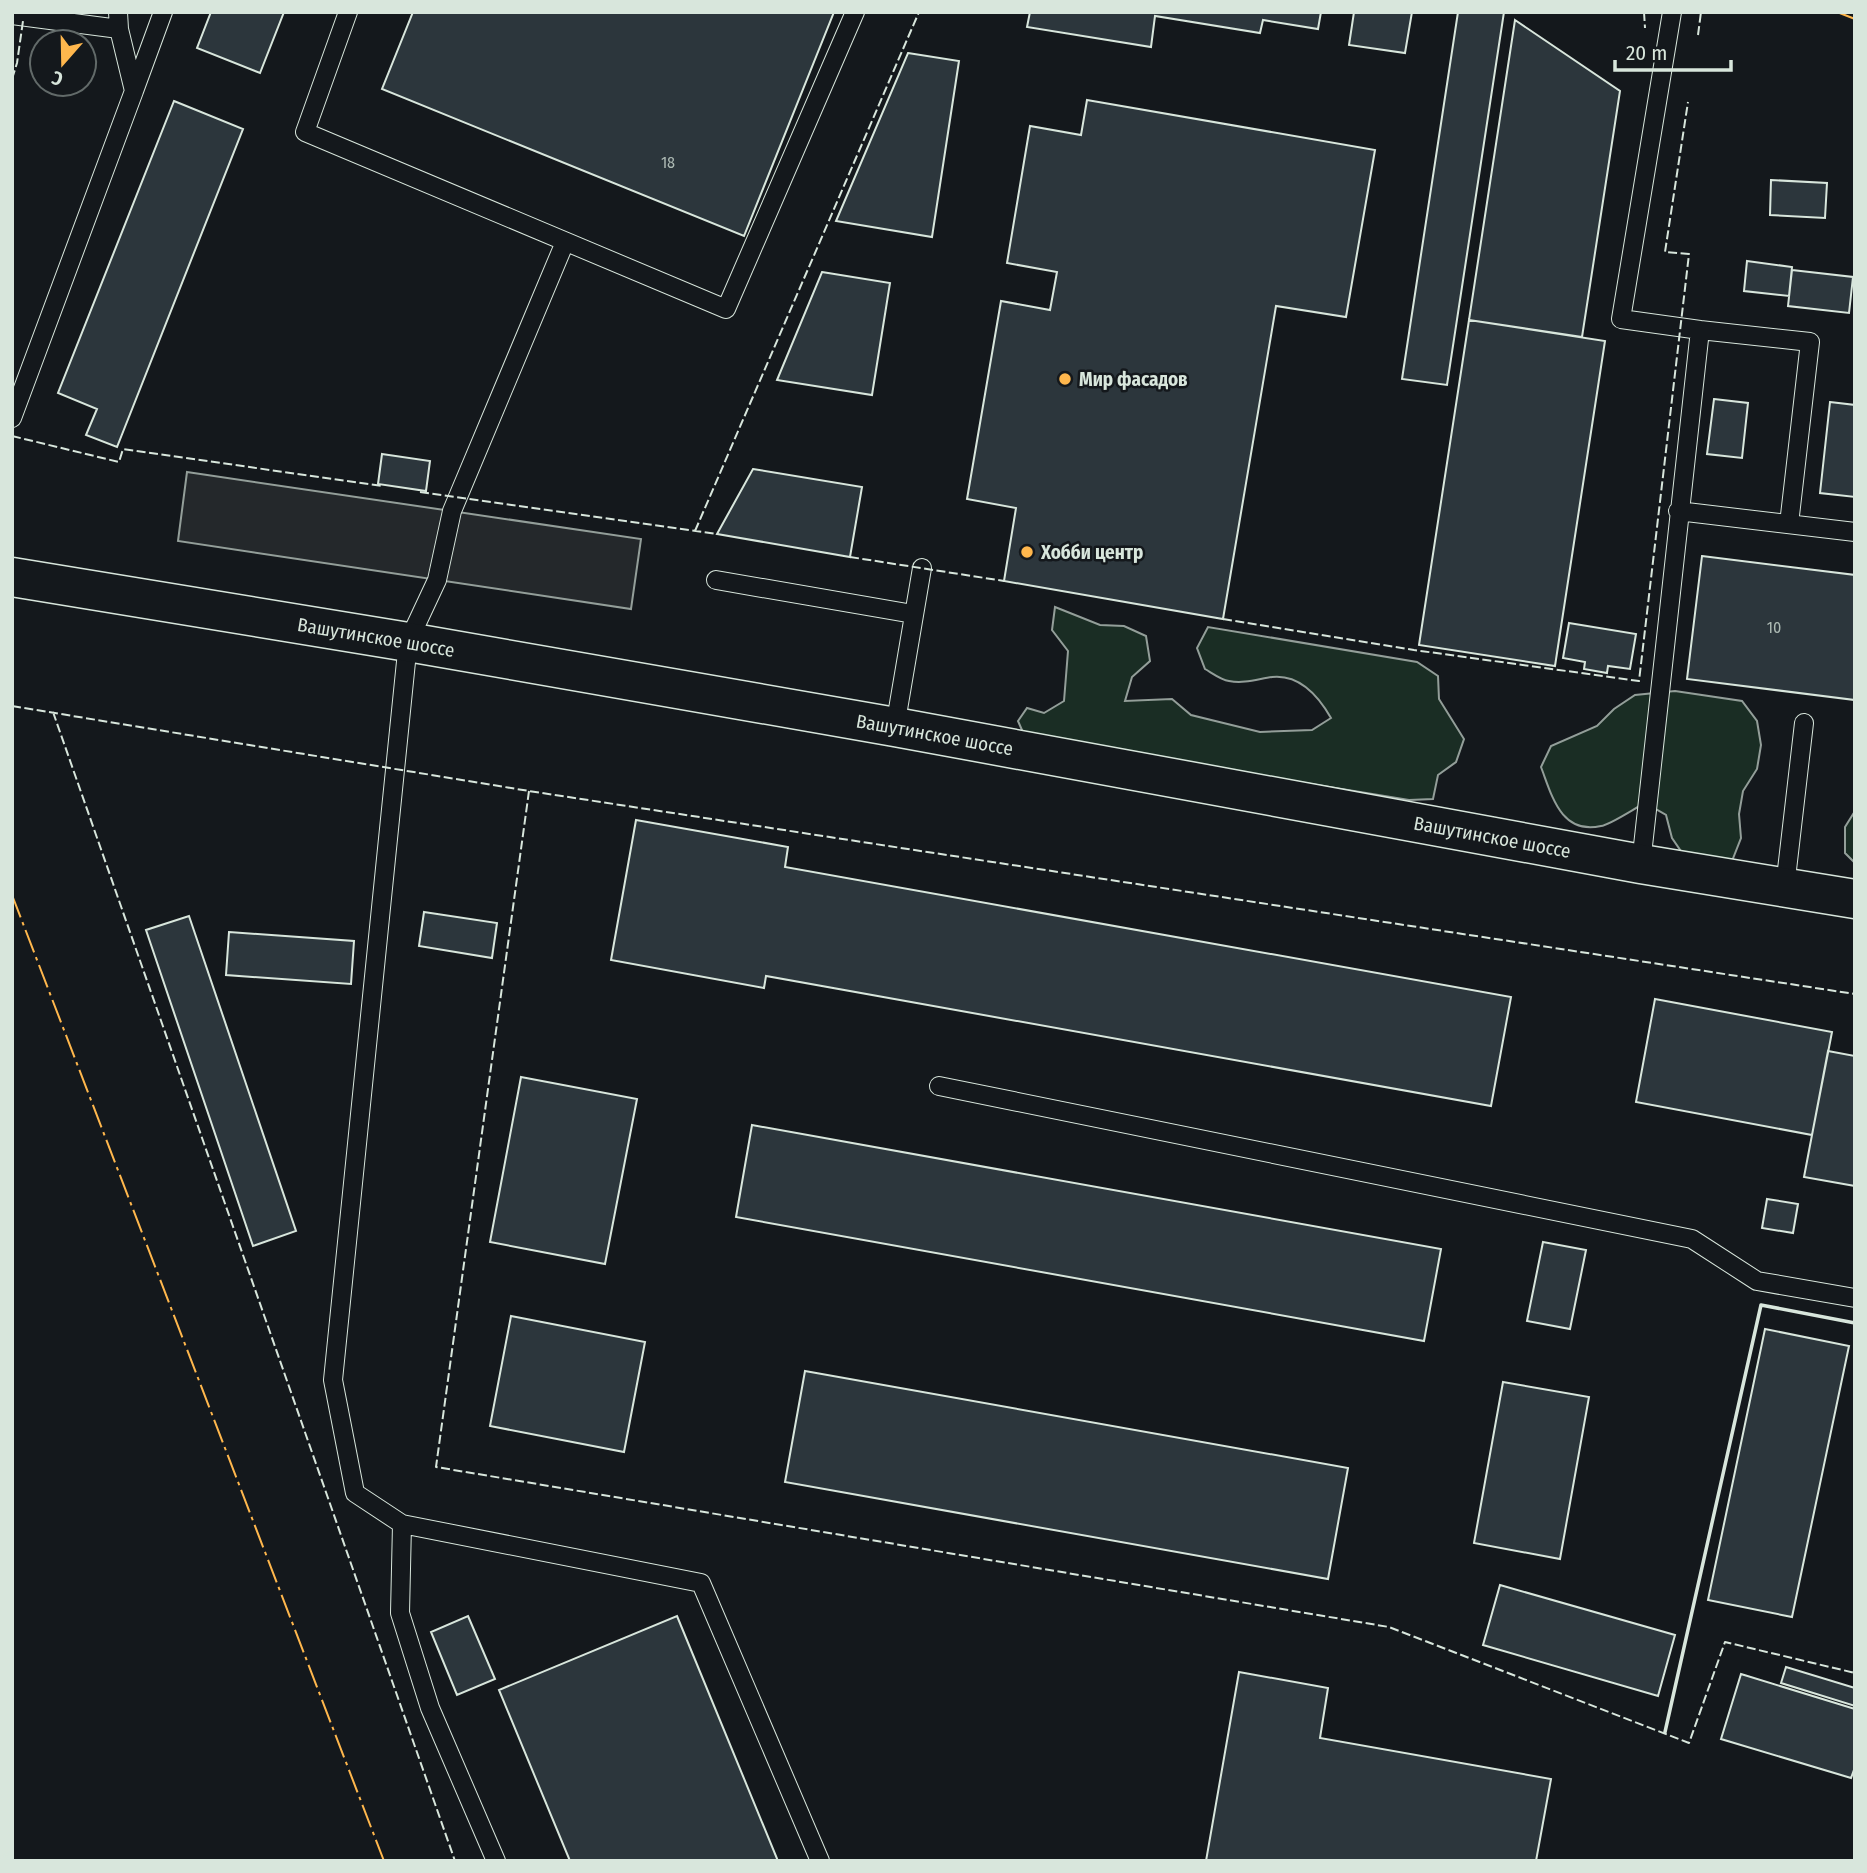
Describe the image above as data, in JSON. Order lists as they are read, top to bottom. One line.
{"streets":{"street":["Вашутинское шоссе"]},"places":["Мир фасадов","Хобби центр"],"house_numbers":["18","10"],"scale_bar":"20 m","north":"bottom"}
